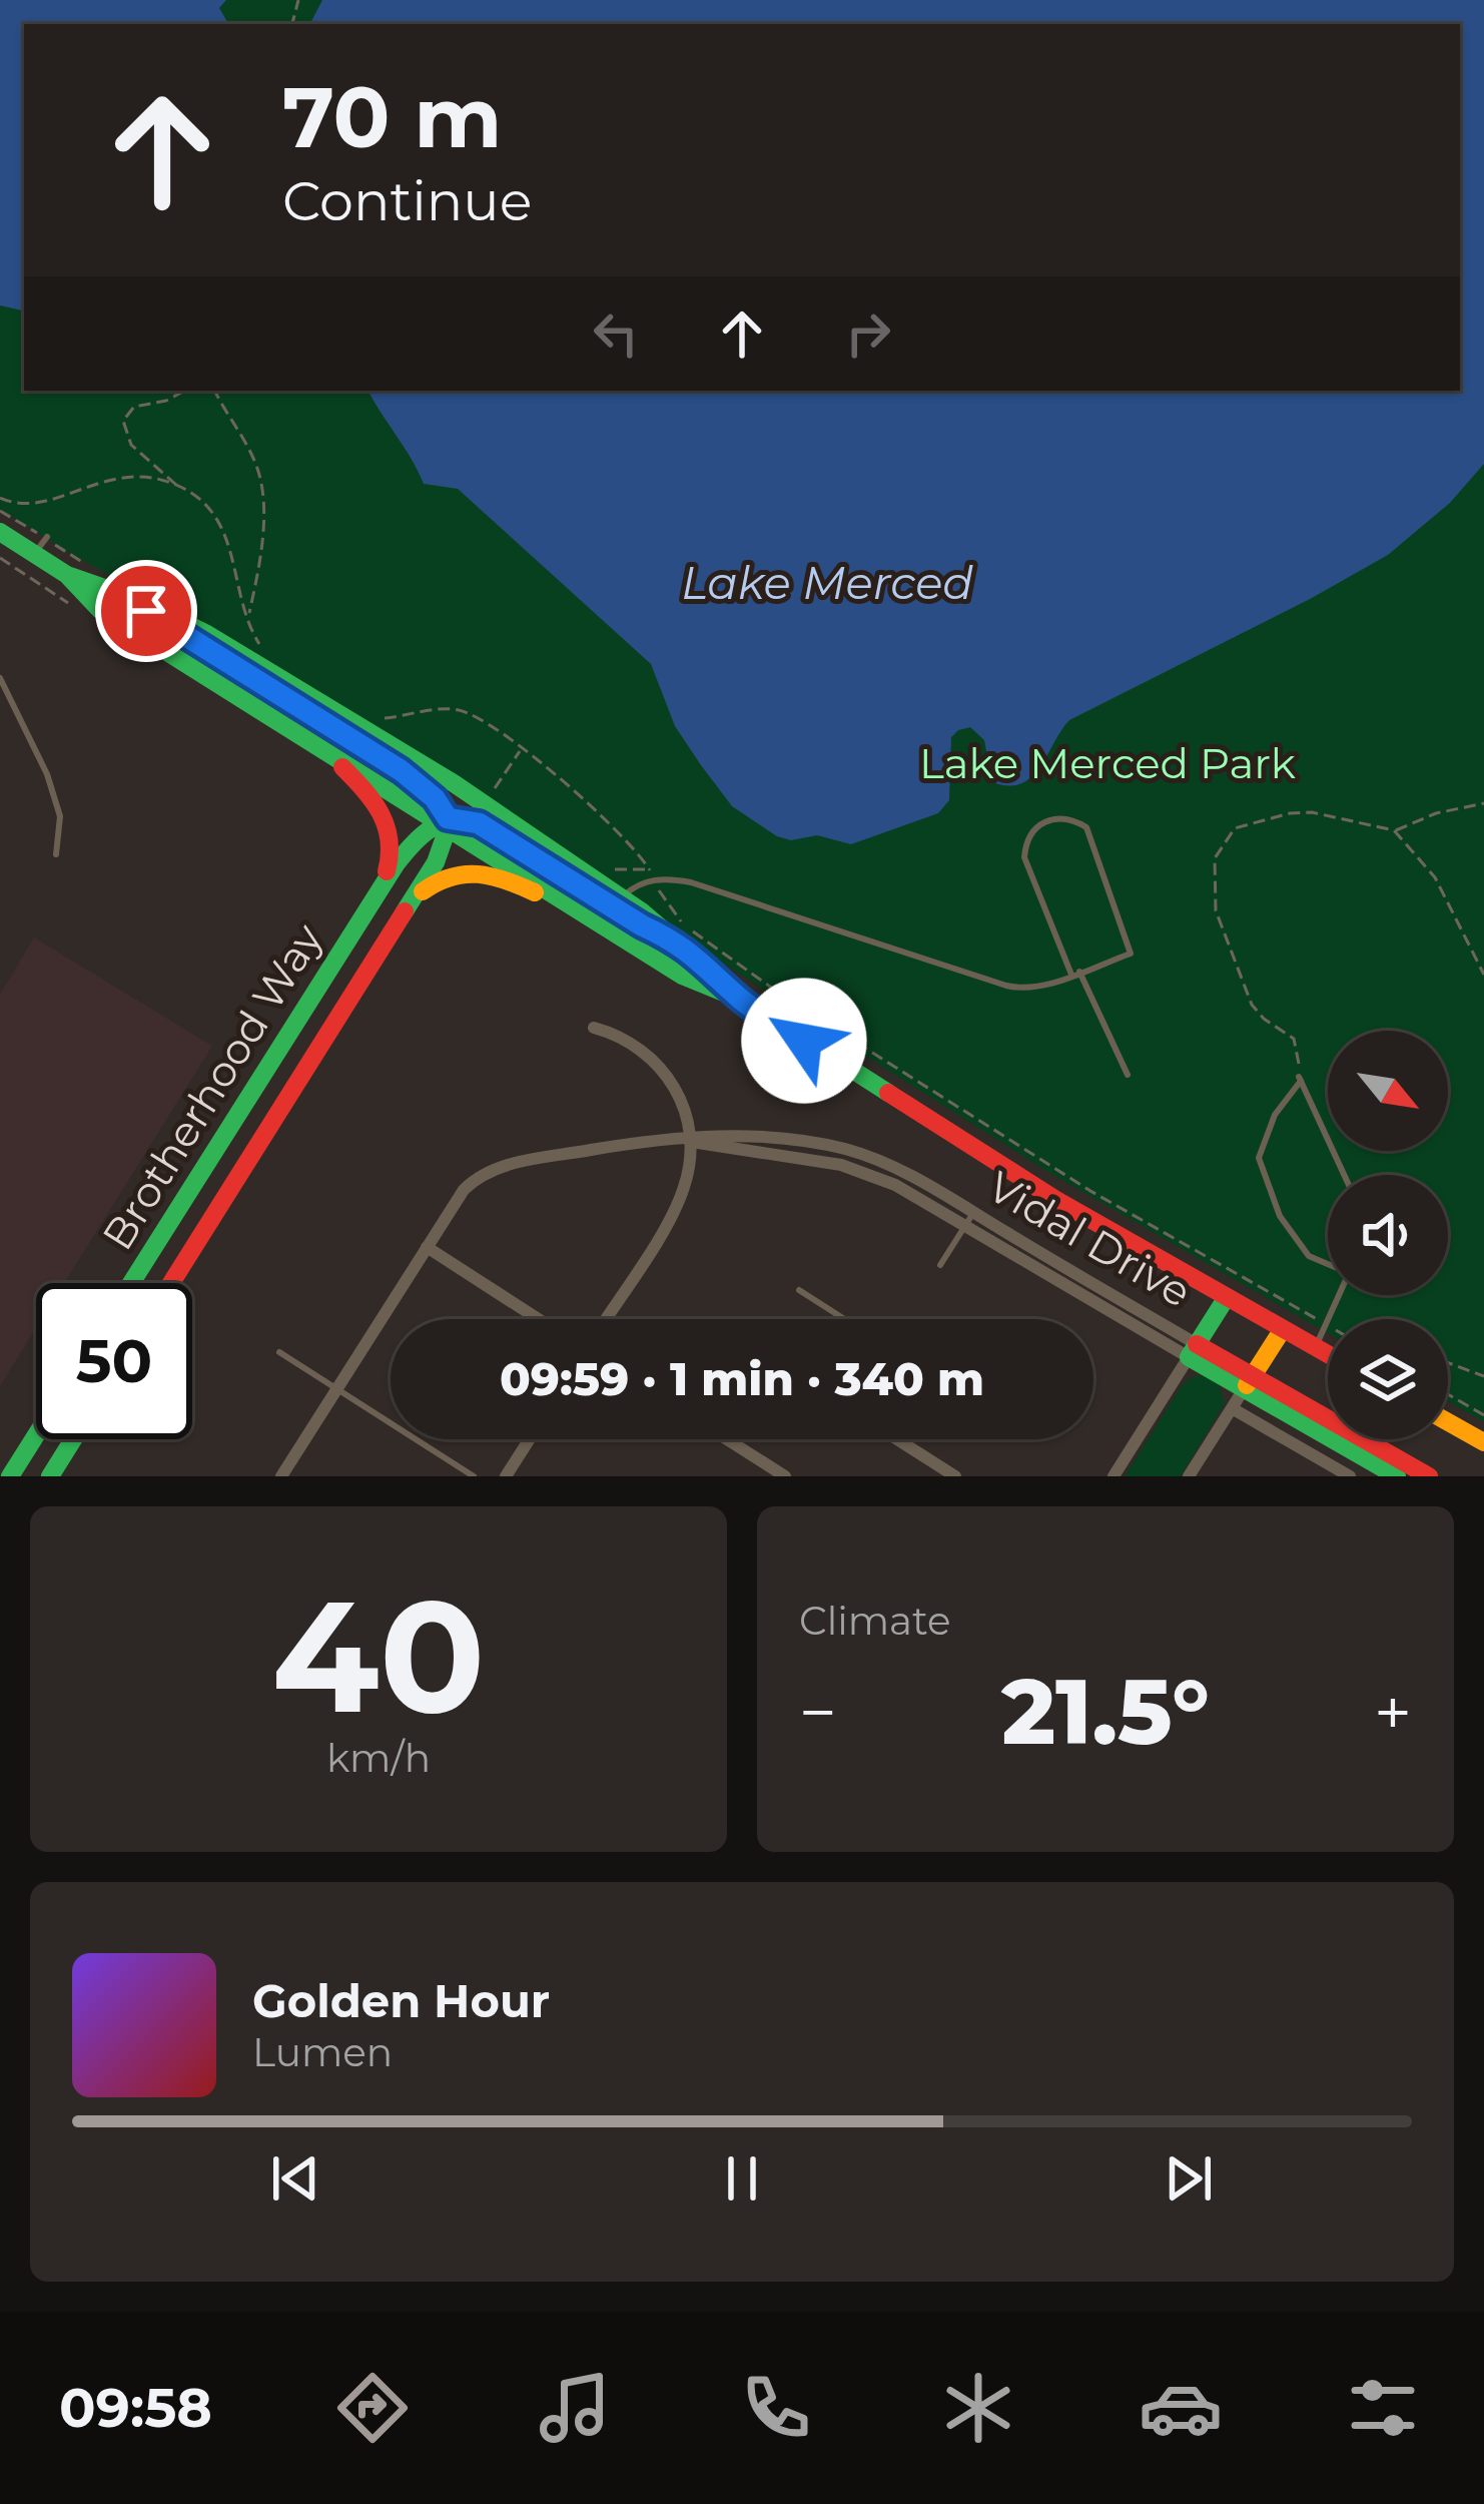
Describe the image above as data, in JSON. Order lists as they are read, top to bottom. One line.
{"streets":{"main road":["Brotherhood Way","Vidal Drive"]},"water":["Lake Merced"],"parks":["Lake Merced Park"],"north":"bottom right","page":{"turn":["70 m","Continue"],"limit":"50","trip":"09:59 · 1 min · 340 m","tile":[["40","km/h"],"Climate"],"heat":["−","21.5°","+"],"song":["Golden Hour","Lumen"],"tabs":"09:58"}}
